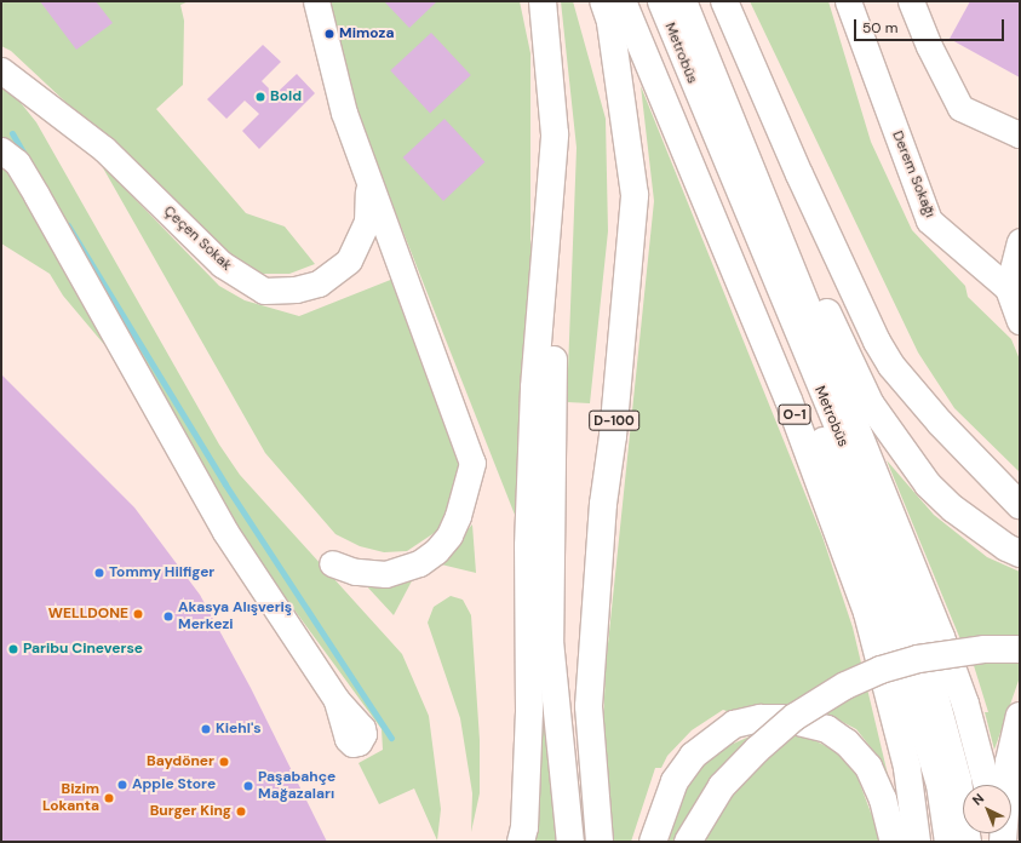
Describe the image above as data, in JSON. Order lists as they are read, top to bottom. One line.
{"streets":{"highway":["O-1","D-100"],"street":["Metrobüs","Derem Sokağı","Çeçen Sokak"]},"places":["Mimoza","Bold","Tommy Hilfiger","WELLDONE","Akasya Alışveriş Merkezi","Paribu Cineverse","Kiehl's","Baydöner","Apple Store","Paşabahçe Mağazaları","Bizim Lokanta","Burger King"],"scale_bar":"50 m","north":"top left"}
